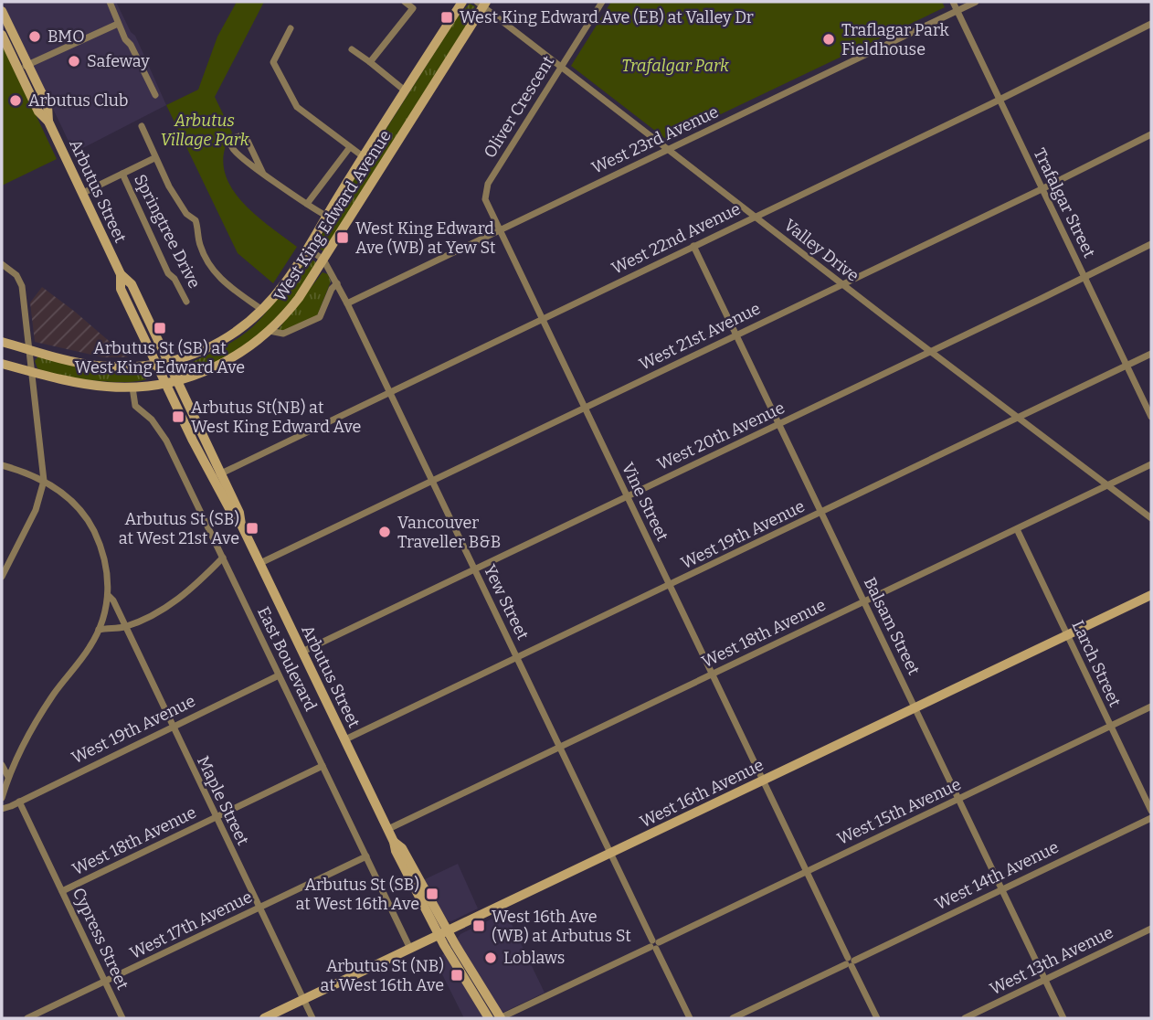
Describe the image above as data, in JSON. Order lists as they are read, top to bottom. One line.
{"streets":{"main road":["Arbutus Street","West King Edward Avenue","West 16th Avenue"],"street":["Oliver Crescent","West 23rd Avenue","Trafalgar Street","Springtree Drive","West 22nd Avenue","Valley Drive","West 21st Avenue","West 20th Avenue","Vine Street","West 19th Avenue","Yew Street","Balsam Street","West 18th Avenue","East Boulevard","Larch Street","Maple Street","West 15th Avenue","West 14th Avenue","West 17th Avenue","Cypress Street","West 13th Avenue"]},"crossings":[["Oliver Crescent","West 23rd Avenue"],["Oliver Crescent","Valley Drive"],["Oliver Crescent","Vine Street"],["West 23rd Avenue","Trafalgar Street"],["West 23rd Avenue","Valley Drive"],["West 23rd Avenue","Vine Street"],["West 23rd Avenue","Yew Street"],["Arbutus Street","West King Edward Avenue"],["Arbutus Street","West 22nd Avenue"],["Arbutus Street","West 21st Avenue"],["Arbutus Street","West 20th Avenue"],["Arbutus Street","West 19th Avenue"],["Arbutus Street","West 18th Avenue"],["Arbutus Street","West 16th Avenue"],["Arbutus Street","West 15th Avenue"],["Trafalgar Street","West 22nd Avenue"],["Trafalgar Street","West 21st Avenue"],["Trafalgar Street","West 20th Avenue"],["Trafalgar Street","West 19th Avenue"],["West King Edward Avenue","Valley Drive"],["West King Edward Avenue","Yew Street"],["West King Edward Avenue","East Boulevard"],["West 22nd Avenue","Valley Drive"],["West 22nd Avenue","Vine Street"],["West 22nd Avenue","Yew Street"],["West 22nd Avenue","Balsam Street"],["Valley Drive","West 21st Avenue"],["Valley Drive","West 20th Avenue"],["Valley Drive","West 19th Avenue"],["Valley Drive","West 18th Avenue"],["West 21st Avenue","Vine Street"],["West 21st Avenue","Yew Street"],["West 21st Avenue","Balsam Street"],["West 20th Avenue","Vine Street"],["West 20th Avenue","Yew Street"],["West 20th Avenue","Balsam Street"],["Vine Street","West 19th Avenue"],["Vine Street","West 18th Avenue"],["Vine Street","West 16th Avenue"],["Vine Street","West 15th Avenue"],["Vine Street","West 14th Avenue"],["West 19th Avenue","Yew Street"],["West 19th Avenue","Balsam Street"],["West 19th Avenue","East Boulevard"],["West 19th Avenue","Maple Street"],["West 19th Avenue","Cypress Street"],["Yew Street","West 18th Avenue"],["Yew Street","West 16th Avenue"],["Yew Street","West 15th Avenue"],["Balsam Street","West 18th Avenue"],["Balsam Street","West 16th Avenue"],["Balsam Street","West 15th Avenue"],["Balsam Street","West 14th Avenue"],["Balsam Street","West 13th Avenue"],["West 18th Avenue","East Boulevard"],["West 18th Avenue","Larch Street"],["West 18th Avenue","Maple Street"],["West 18th Avenue","Cypress Street"],["East Boulevard","West 16th Avenue"],["East Boulevard","West 17th Avenue"],["Larch Street","West 16th Avenue"],["Larch Street","West 15th Avenue"],["West 16th Avenue","Maple Street"],["Maple Street","West 17th Avenue"],["West 17th Avenue","Cypress Street"]],"parks":["Trafalgar Park","Arbutus Village Park"],"places":{"transit":["West King Edward Ave (EB) at Valley Dr","West King Edward Ave (WB) at Yew St","Arbutus St (SB) at West King Edward Ave","Arbutus St(NB) at West King Edward Ave","Arbutus St (SB) at West 21st Ave","Arbutus St (SB) at West 16th Ave","West 16th Ave (WB) at Arbutus St","Arbutus St (NB) at West 16th Ave"],"other":["BMO","Traflagar Park Fieldhouse","Safeway","Arbutus Club","Vancouver Traveller B&B","Loblaws"]}}
